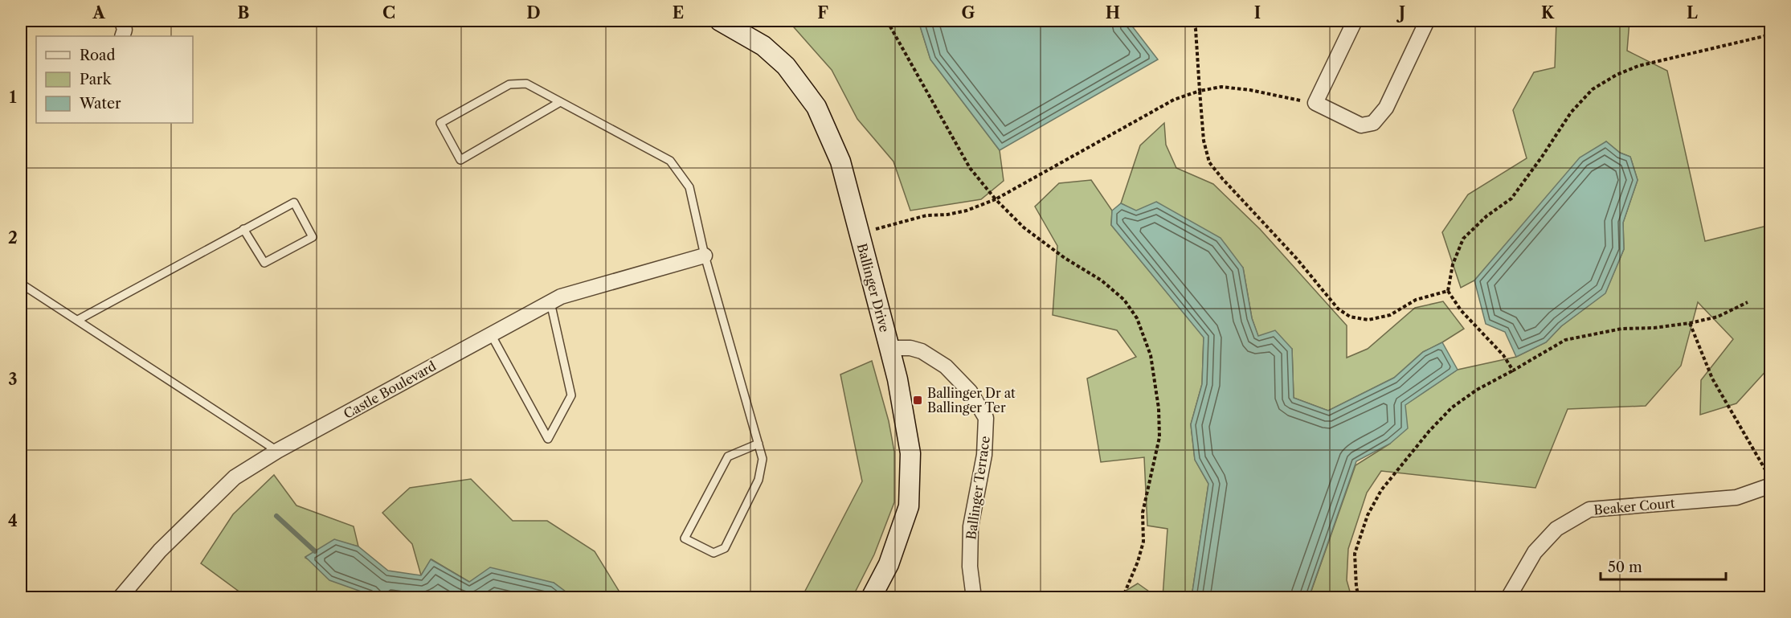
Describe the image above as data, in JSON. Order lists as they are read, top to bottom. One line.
{"streets":{"street":["Ballinger Drive","Castle Boulevard","Ballinger Terrace","Beaker Court"]},"crossings":[["Ballinger Drive","Ballinger Terrace"]],"places":{"transit":["Ballinger Dr at Ballinger Ter"]},"legend":["Road","Park","Water"],"scale_bar":"50 m","grid":{"columns":["A","B","C","D","E","F","G","H","I","J","K","L"],"rows":["1","2","3","4"]}}
